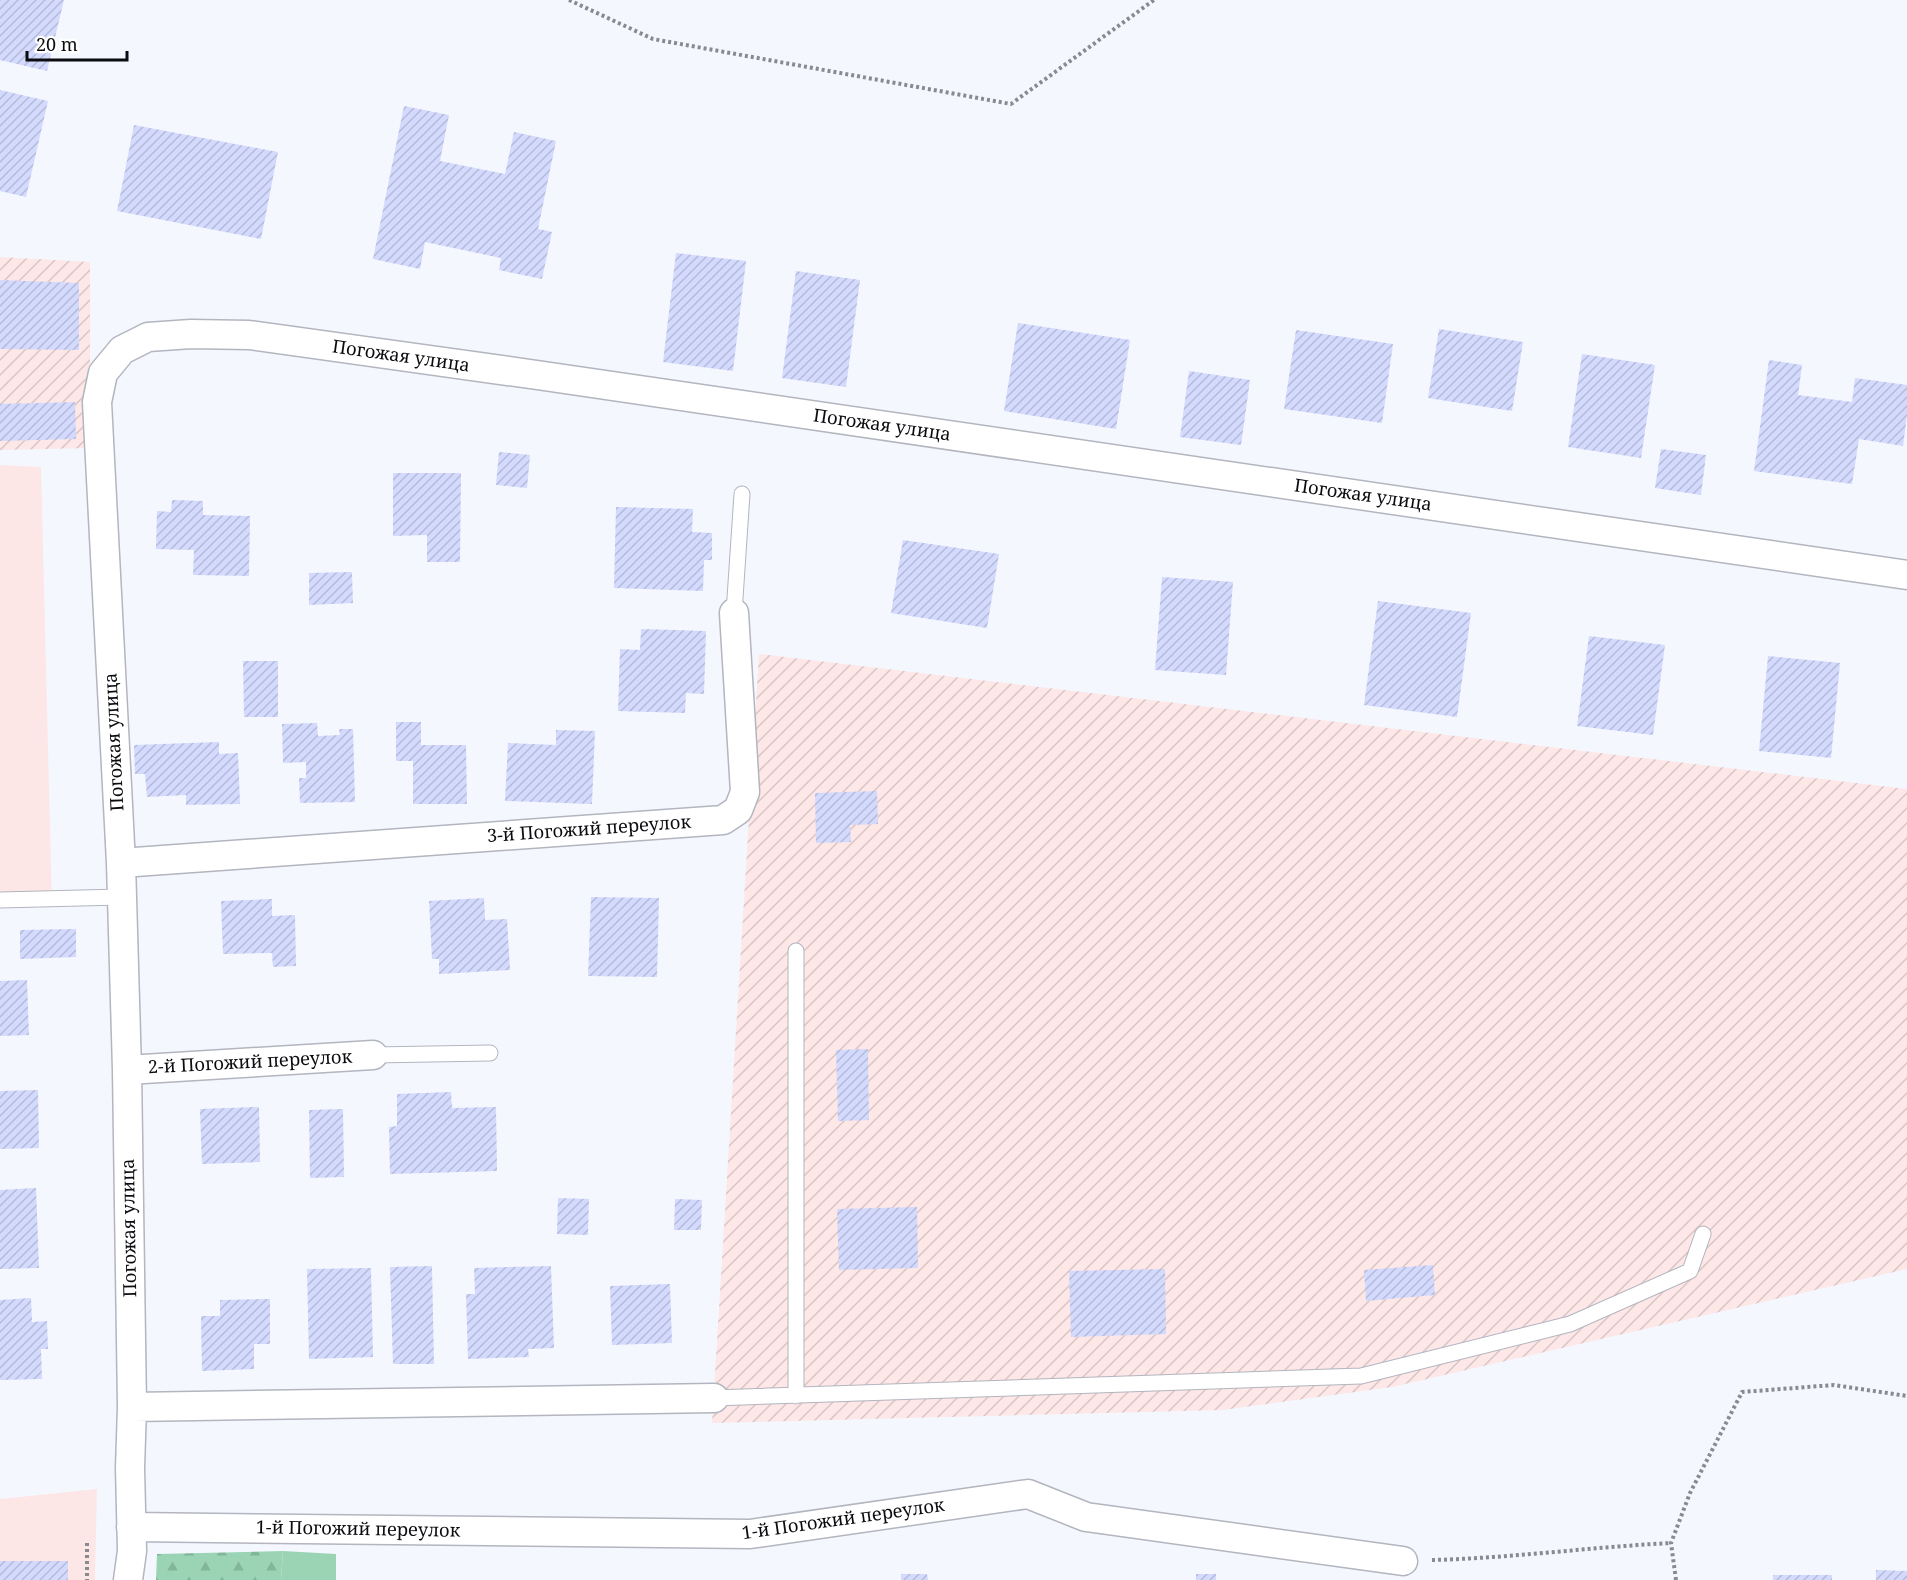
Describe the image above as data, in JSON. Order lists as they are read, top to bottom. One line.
{"streets":{"street":["Погожая улица","3-й Погожий переулок","2-й Погожий переулок","1-й Погожий переулок"]},"crossings":[["Погожая улица","3-й Погожий переулок"],["Погожая улица","2-й Погожий переулок"],["Погожая улица","1-й Погожий переулок"]],"scale_bar":"20 m"}
